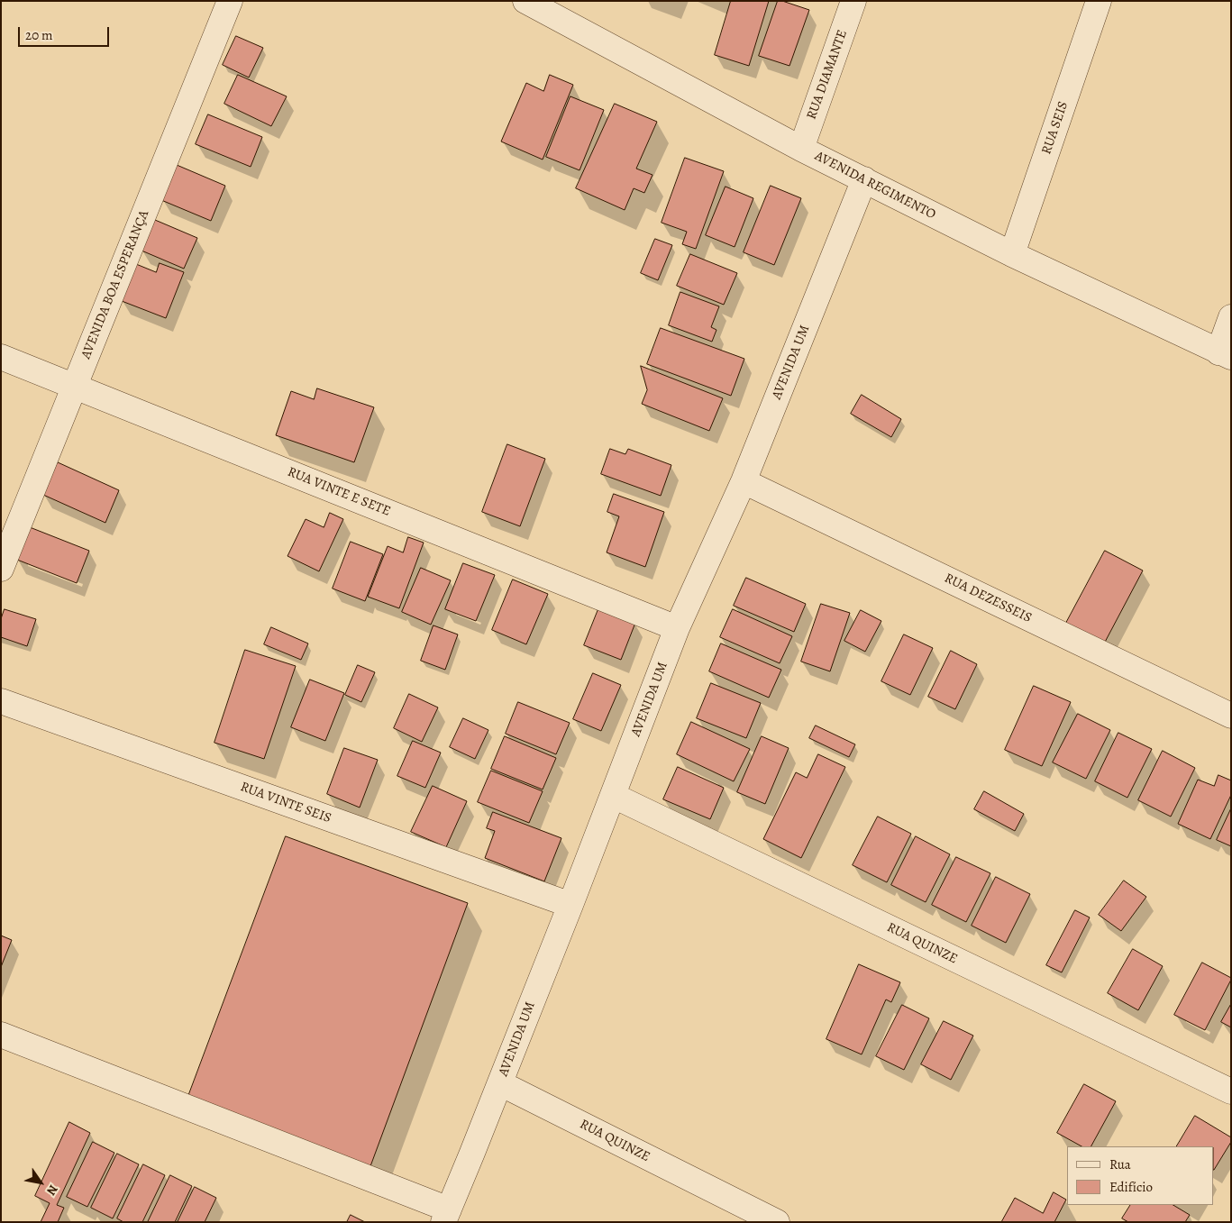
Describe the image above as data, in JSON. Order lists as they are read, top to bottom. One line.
{"streets":{"street":["RUA DIAMANTE","RUA SEIS","AVENIDA REGIMENTO","AVENIDA BOA ESPERANÇA","AVENIDA UM","RUA VINTE E SETE","RUA DEZESSEIS","RUA VINTE SEIS","RUA QUINZE"]},"crossings":[["RUA DIAMANTE","AVENIDA REGIMENTO"],["RUA SEIS","AVENIDA REGIMENTO"],["AVENIDA REGIMENTO","AVENIDA UM"],["AVENIDA BOA ESPERANÇA","RUA VINTE E SETE"],["AVENIDA UM","RUA VINTE E SETE"],["AVENIDA UM","RUA DEZESSEIS"],["AVENIDA UM","RUA VINTE SEIS"],["AVENIDA UM","RUA QUINZE"]],"legend":["Rua","Edifício"],"scale_bar":"20 m","north":"bottom right"}
